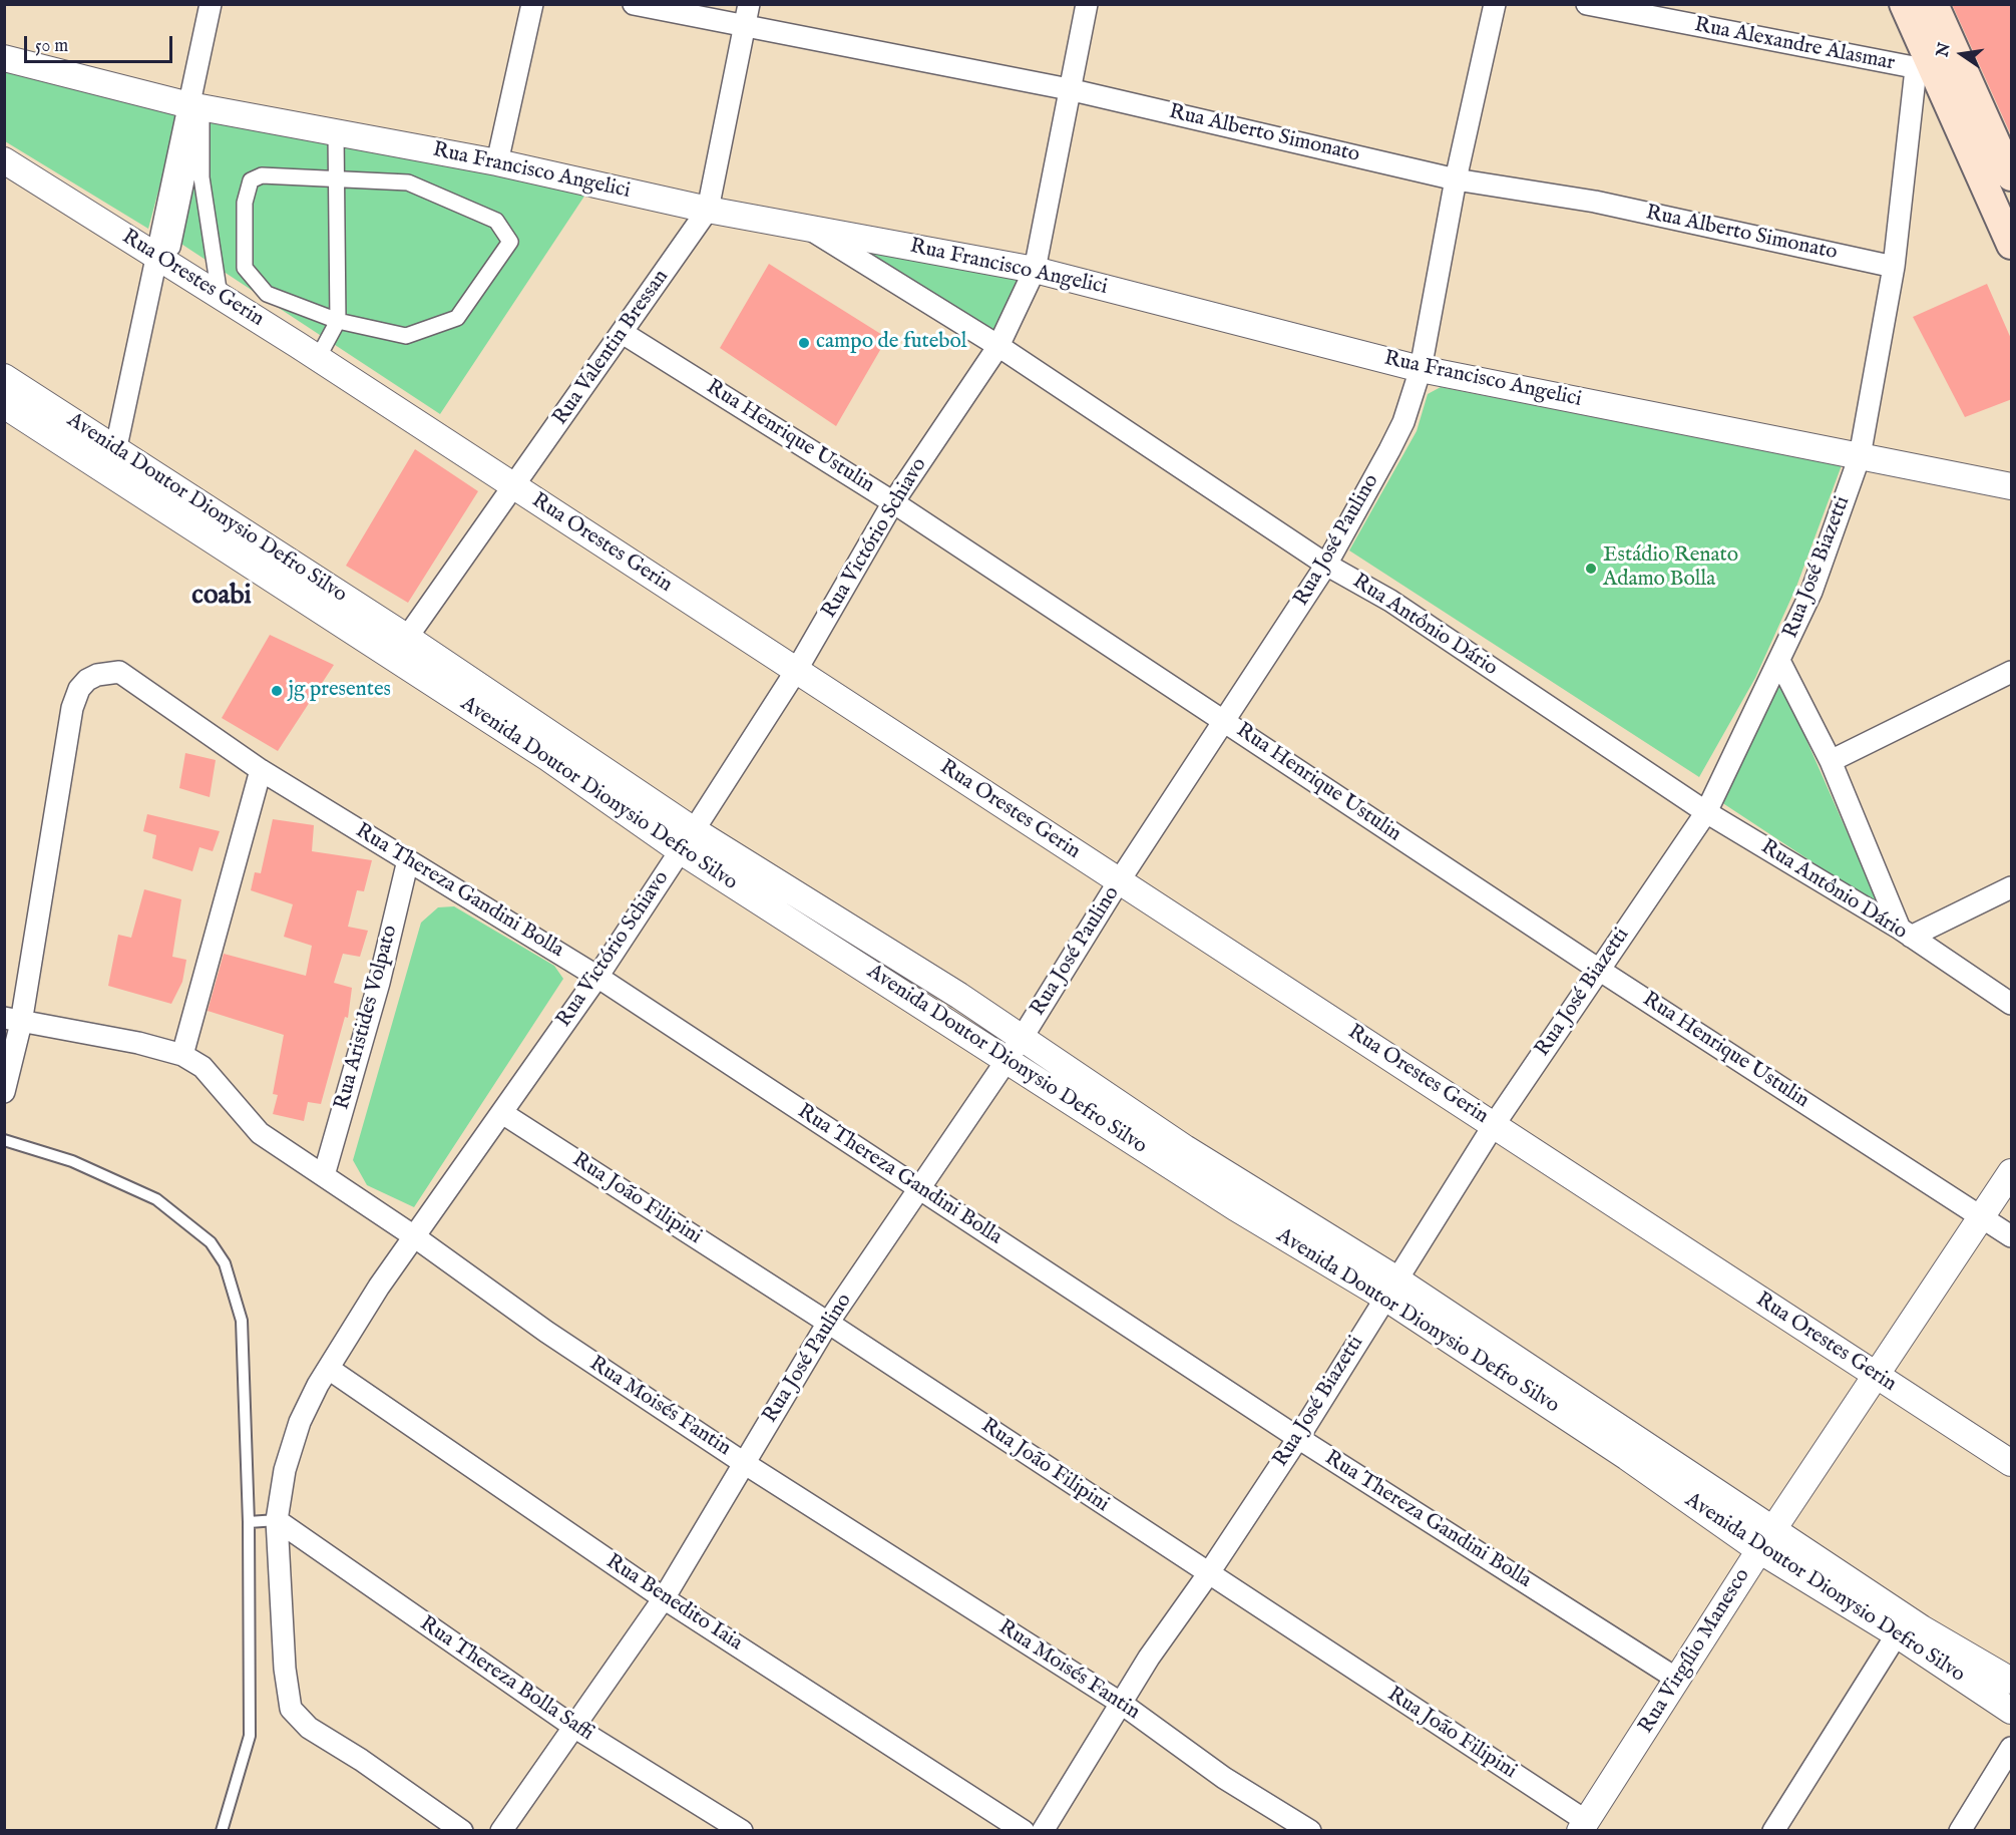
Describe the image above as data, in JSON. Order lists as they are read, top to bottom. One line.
{"streets":{"street":["Rua Alexandre Alasmar","Rua Alberto Simonato","Rua Francisco Angelici","Rua Orestes Gerin","Rua Valentin Bressan","Rua Henrique Ustulin","Avenida Doutor Dionysio Defro Silvo","Rua Victório Schiavo","Rua José Paulino","Rua José Biazetti","Rua Antônio Dário","Rua Thereza Gandini Bolla","Rua Aristides Volpato","Rua João Filipini","Rua Moisés Fantin","Rua Benedito Iaia","Rua Virgílio Manesco","Rua Thereza Bolla Saffi"]},"crossings":[["Rua Alexandre Alasmar","Rua José Biazetti"],["Rua Alberto Simonato","Rua Valentin Bressan"],["Rua Alberto Simonato","Rua Victório Schiavo"],["Rua Alberto Simonato","Rua José Paulino"],["Rua Alberto Simonato","Rua José Biazetti"],["Rua Francisco Angelici","Rua Valentin Bressan"],["Rua Francisco Angelici","Rua Victório Schiavo"],["Rua Francisco Angelici","Rua José Paulino"],["Rua Francisco Angelici","Rua José Biazetti"],["Rua Francisco Angelici","Rua Antônio Dário"],["Rua Orestes Gerin","Rua Valentin Bressan"],["Rua Orestes Gerin","Rua Victório Schiavo"],["Rua Orestes Gerin","Rua José Paulino"],["Rua Orestes Gerin","Rua José Biazetti"],["Rua Orestes Gerin","Rua Virgílio Manesco"],["Rua Valentin Bressan","Rua Henrique Ustulin"],["Rua Valentin Bressan","Avenida Doutor Dionysio Defro Silvo"],["Rua Henrique Ustulin","Rua Victório Schiavo"],["Rua Henrique Ustulin","Rua José Paulino"],["Rua Henrique Ustulin","Rua José Biazetti"],["Rua Henrique Ustulin","Rua Virgílio Manesco"],["Avenida Doutor Dionysio Defro Silvo","Rua Victório Schiavo"],["Avenida Doutor Dionysio Defro Silvo","Rua José Paulino"],["Avenida Doutor Dionysio Defro Silvo","Rua José Biazetti"],["Avenida Doutor Dionysio Defro Silvo","Rua Virgílio Manesco"],["Rua Victório Schiavo","Rua Antônio Dário"],["Rua Victório Schiavo","Rua Thereza Gandini Bolla"],["Rua Victório Schiavo","Rua João Filipini"],["Rua Victório Schiavo","Rua Moisés Fantin"],["Rua Victório Schiavo","Rua Benedito Iaia"],["Rua Victório Schiavo","Rua Thereza Bolla Saffi"],["Rua José Paulino","Rua Antônio Dário"],["Rua José Paulino","Rua Thereza Gandini Bolla"],["Rua José Paulino","Rua João Filipini"],["Rua José Paulino","Rua Moisés Fantin"],["Rua José Paulino","Rua Benedito Iaia"],["Rua José Paulino","Rua Thereza Bolla Saffi"],["Rua José Biazetti","Rua Antônio Dário"],["Rua José Biazetti","Rua Thereza Gandini Bolla"],["Rua José Biazetti","Rua João Filipini"],["Rua José Biazetti","Rua Moisés Fantin"],["Rua Thereza Gandini Bolla","Rua Aristides Volpato"],["Rua Thereza Gandini Bolla","Rua Moisés Fantin"],["Rua Thereza Gandini Bolla","Rua Virgílio Manesco"],["Rua Aristides Volpato","Rua Moisés Fantin"],["Rua João Filipini","Rua Virgílio Manesco"]],"districts":["coabi"],"places":["campo de futebol","Estádio Renato Adamo Bolla","jg presentes"],"scale_bar":"50 m","north":"left"}
